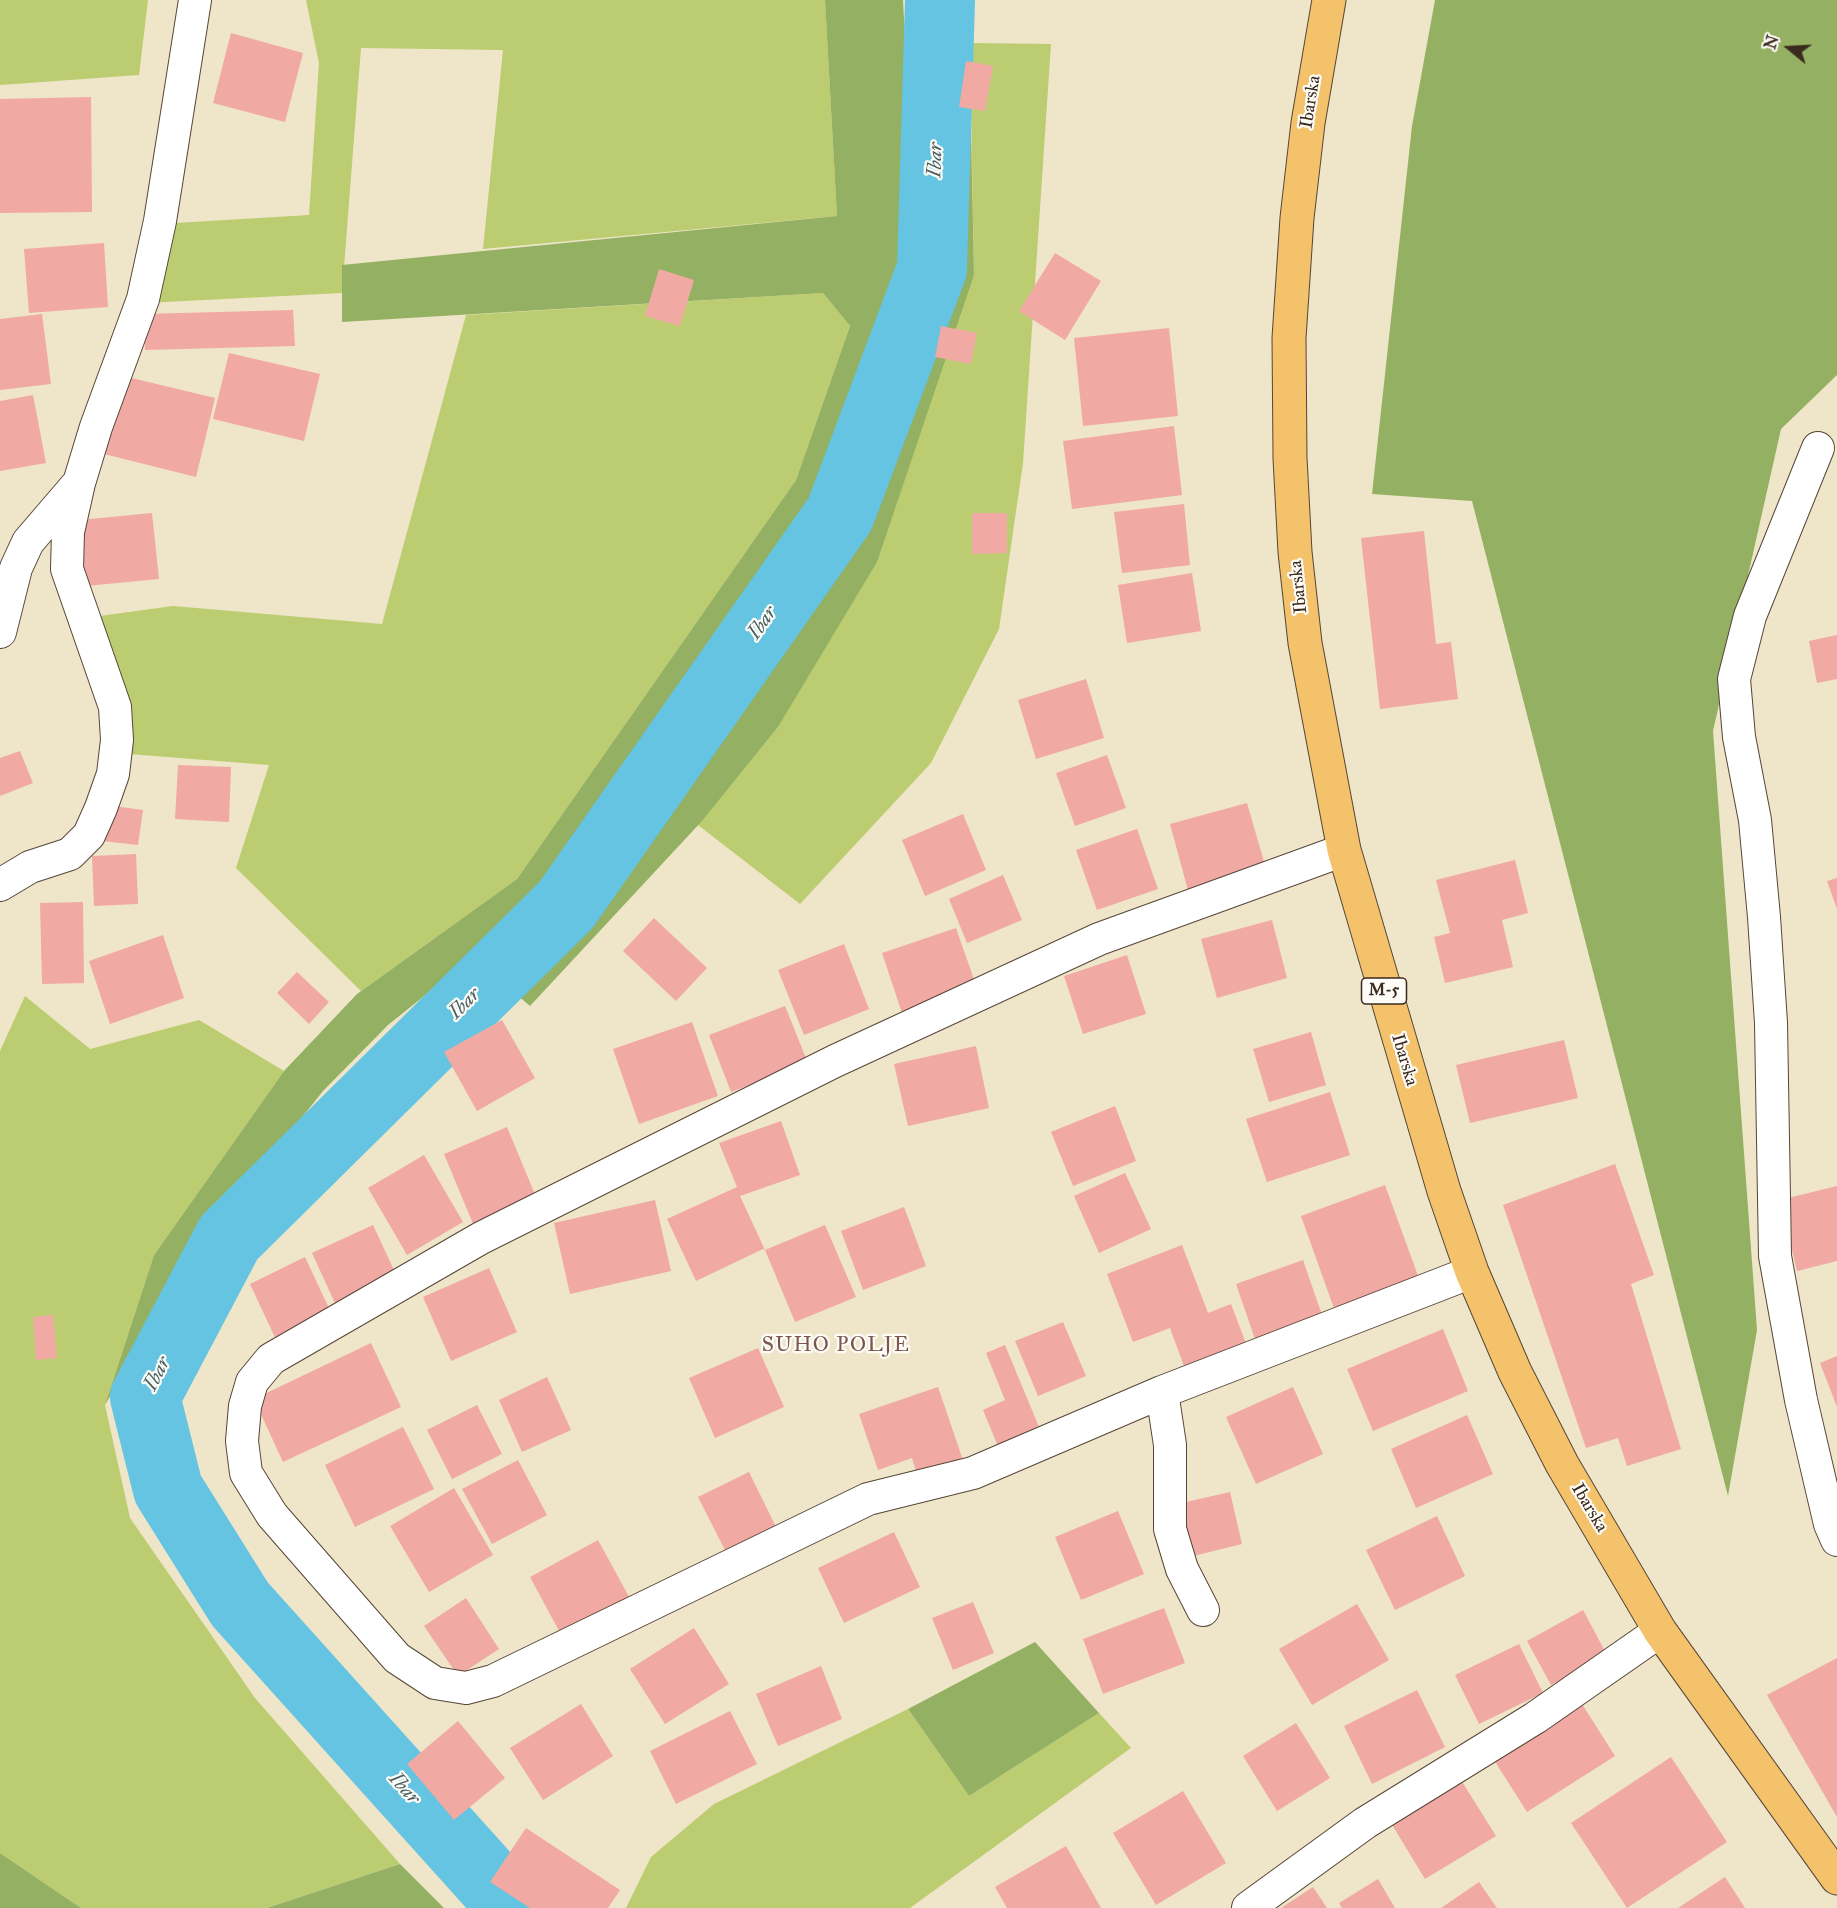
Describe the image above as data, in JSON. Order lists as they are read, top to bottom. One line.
{"streets":{"main road":["Ibarska","M-5"]},"districts":["SUHO POLJE"],"water":["Ibar"],"north":"left"}
